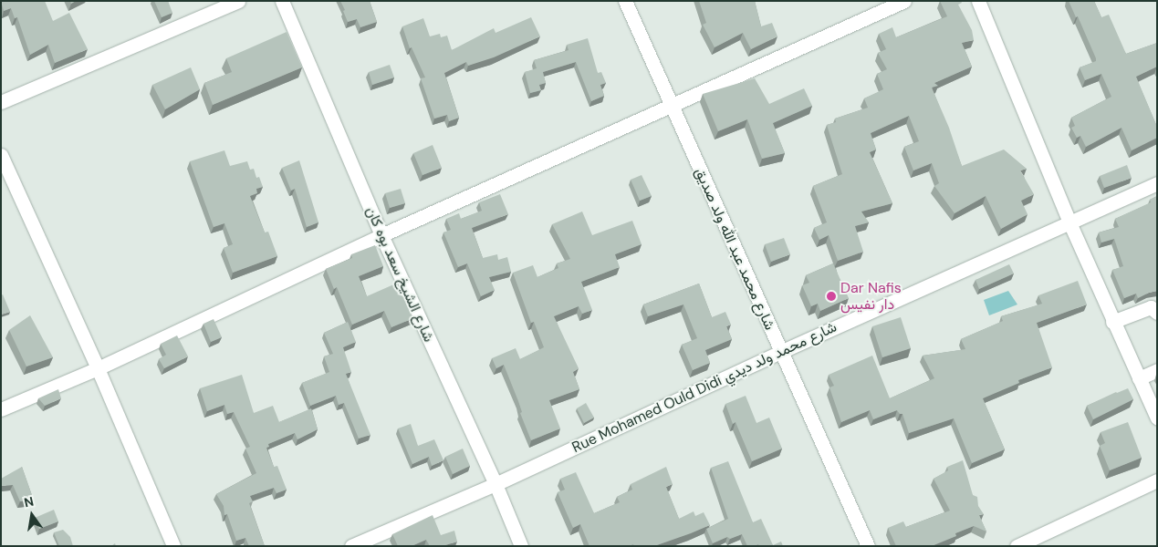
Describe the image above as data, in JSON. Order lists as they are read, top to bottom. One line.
{"streets":{"street":["شارع محمد عبد الله ولد صديق","شارع الشيخ سعد بوه كان","Rue Mohamed Ould Didi شارع محمد ولد ديدي"]},"crossings":[["شارع محمد عبد الله ولد صديق","Rue Mohamed Ould Didi شارع محمد ولد ديدي"],["شارع الشيخ سعد بوه كان","Rue Mohamed Ould Didi شارع محمد ولد ديدي"]],"places":["Dar Nafis دار نفيس"],"north":"top"}
